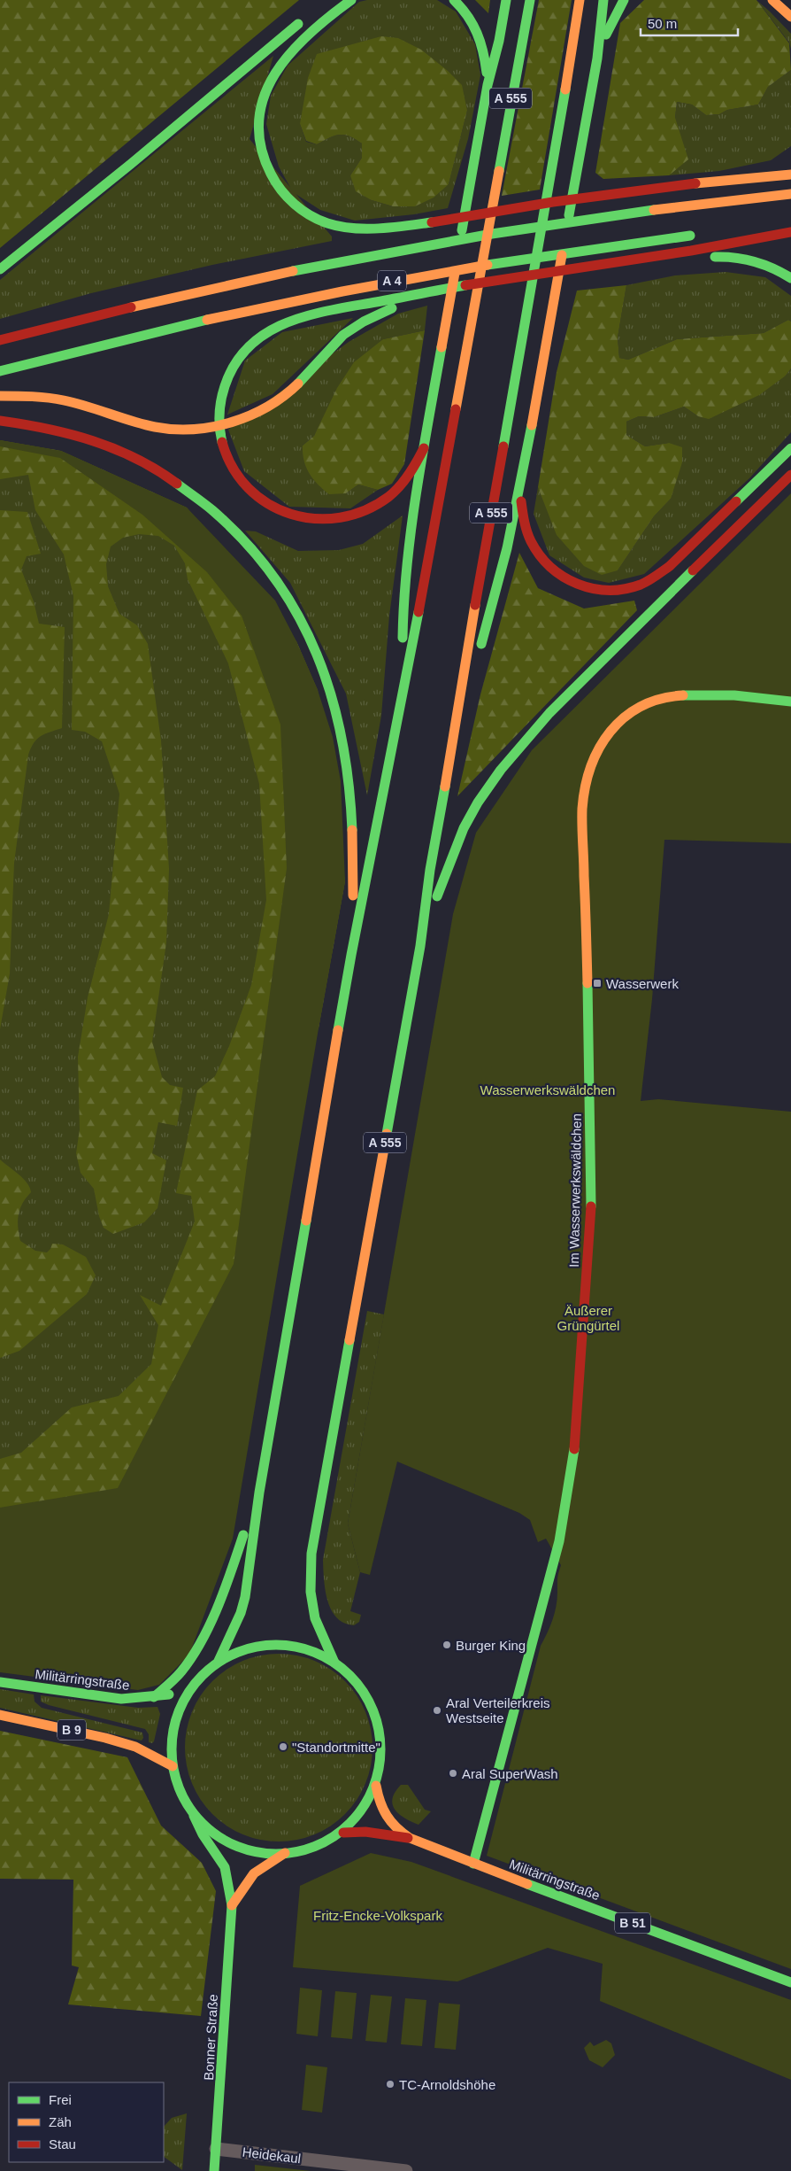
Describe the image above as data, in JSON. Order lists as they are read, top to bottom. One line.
{"streets":{"main road":["A 555","A 4","Im Wasserwerkswäldchen","Militärringstraße","B 9","B 51","Bonner Straße"],"street":["Heidekaul"]},"crossings":[["Im Wasserwerkswäldchen","Militärringstraße"],["Militärringstraße","Bonner Straße"],["B 9","Bonner Straße"],["Bonner Straße","Heidekaul"]],"parks":["Wasserwerkswäldchen","Äußerer Grüngürtel","Fritz-Encke-Volkspark"],"places":{"transit":["Wasserwerk"],"other":["Burger King","Aral Verteilerkreis Westseite","\"Standortmitte\"","Aral SuperWash","TC-Arnoldshöhe"]},"legend":["Frei","Zäh","Stau"],"scale_bar":"50 m"}
